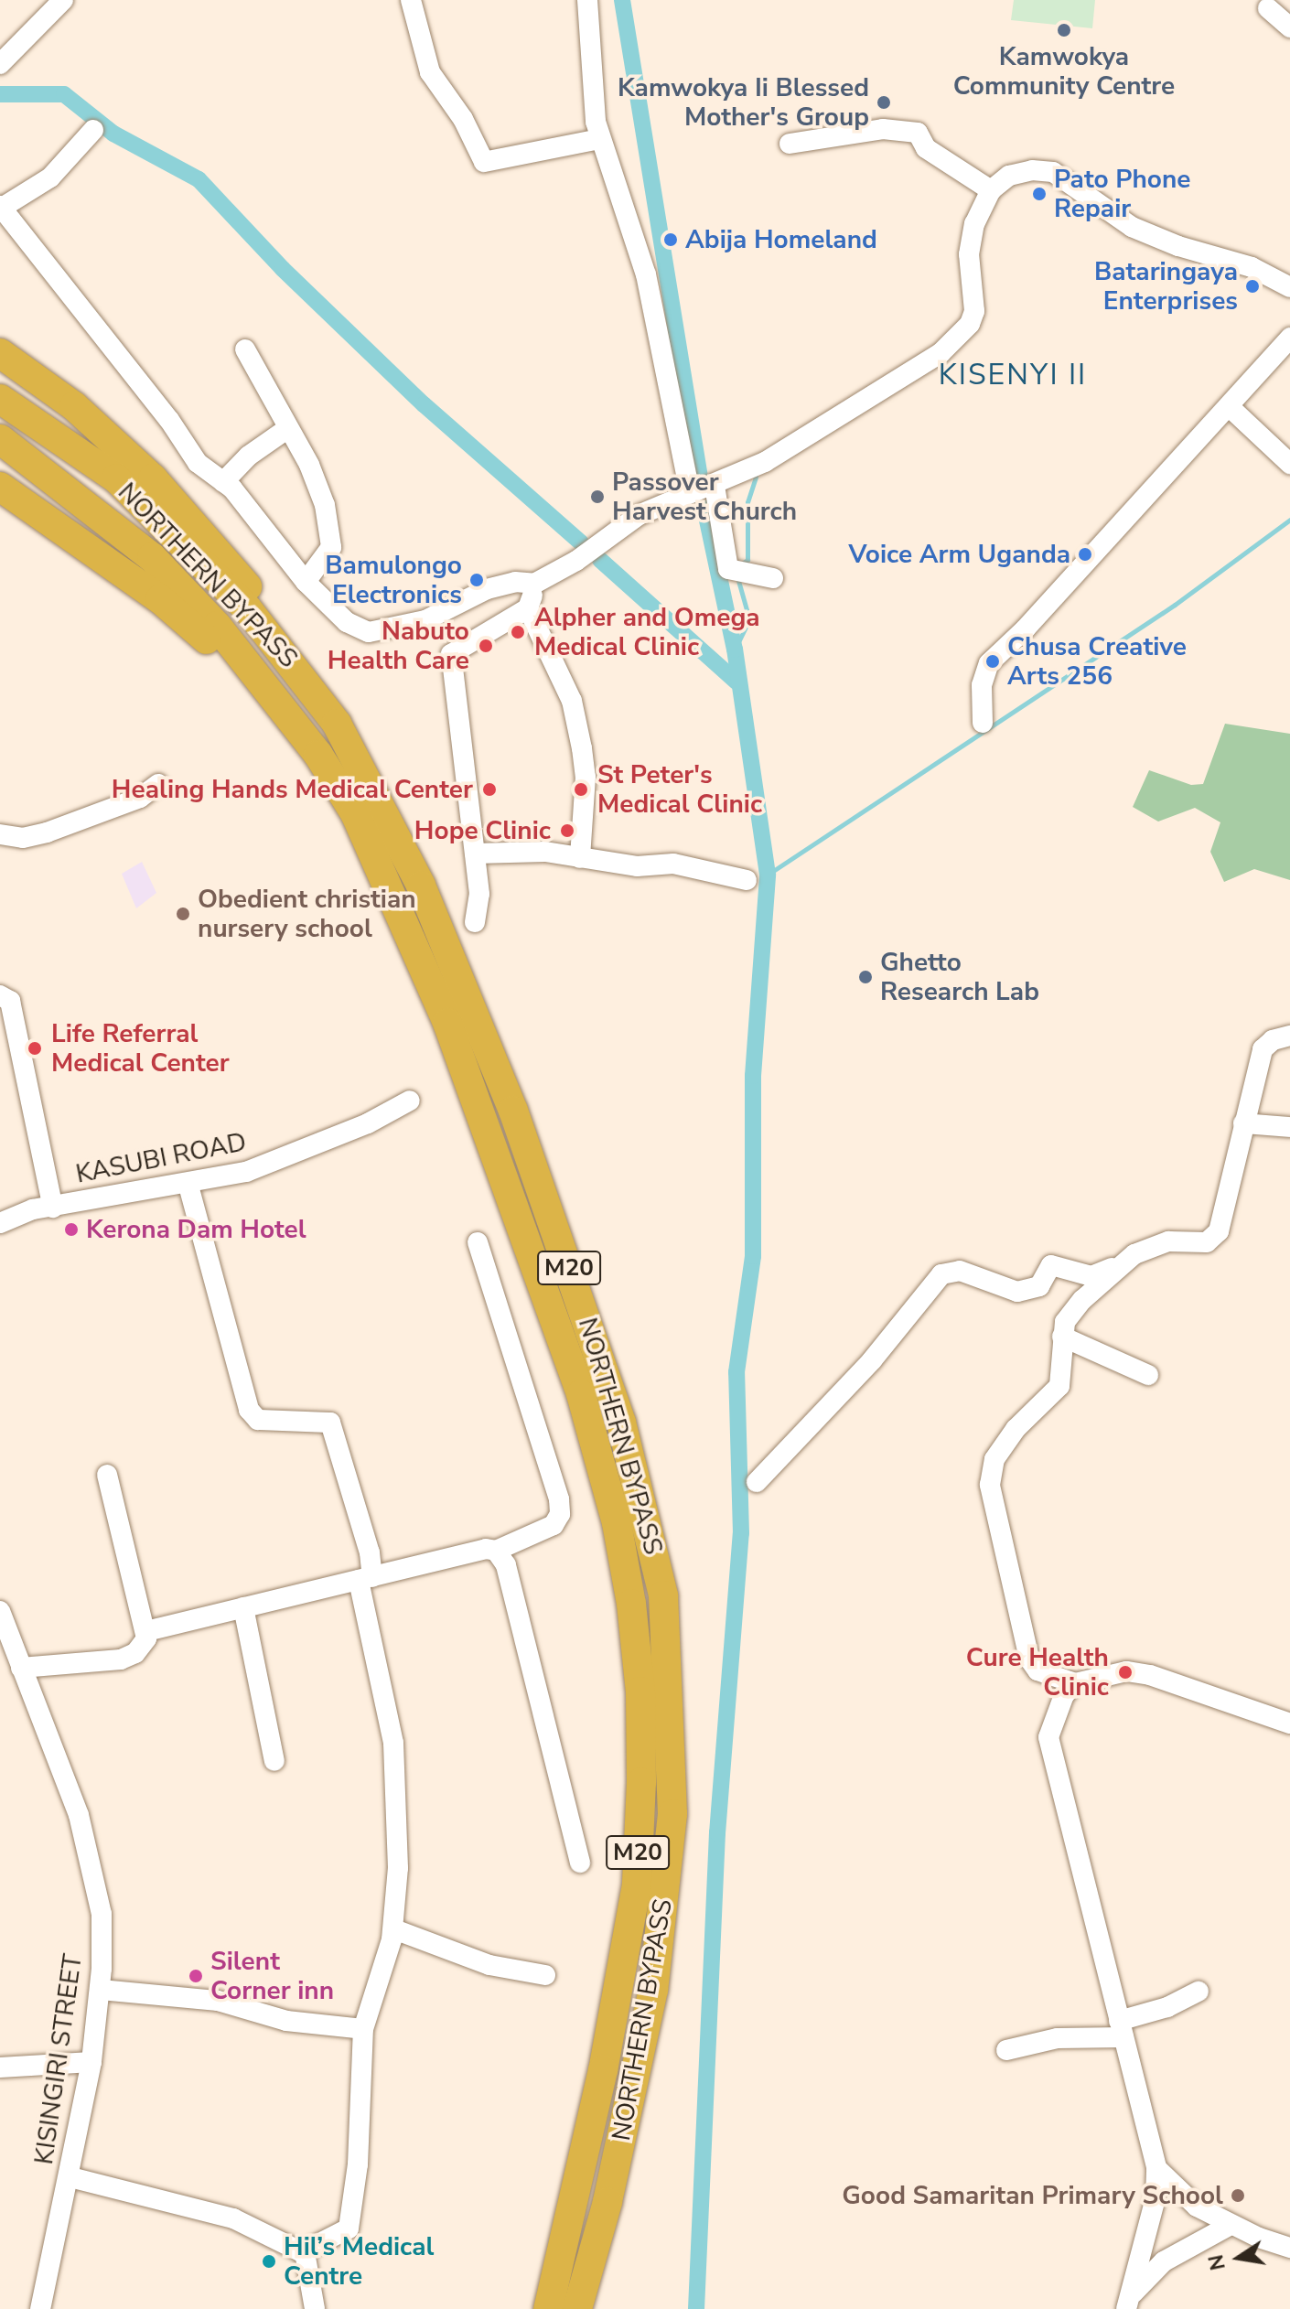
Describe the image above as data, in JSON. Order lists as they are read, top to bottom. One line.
{"streets":{"highway":["NORTHERN BYPASS","M20"],"street":["KASUBI ROAD","KISINGIRI STREET"]},"districts":["KISENYI II"],"places":["Kamwokya Community Centre","Kamwokya Ii Blessed Mother's Group","Pato Phone Repair","Abija Homeland","Bataringaya Enterprises","Passover Harvest Church","Voice Arm Uganda","Bamulongo Electronics","Alpher and Omega Medical Clinic","Nabuto Health Care","Chusa Creative Arts 256","Healing Hands Medical Center","St Peter's Medical Clinic","Hope Clinic","Obedient christian nursery school","Ghetto Research Lab","Life Referral Medical Center","Kerona Dam Hotel","Cure Health Clinic","Silent Corner inn","Good Samaritan Primary School","Hil’s Medical Centre"],"north":"left"}
